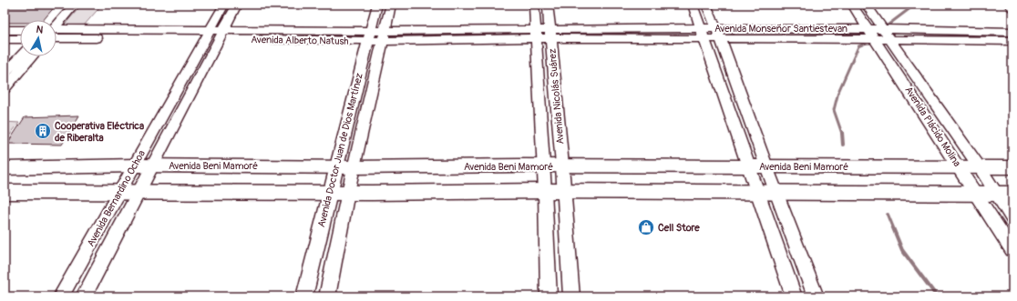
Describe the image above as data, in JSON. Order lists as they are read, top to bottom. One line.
{"streets":{"street":["Avenida Monseñor Santiestevan","Avenida Alberto Natush","Avenida Nicolás Suárez","Avenida Plácido Molina","Avenida Doctor Juan de Dios Martínez","Avenida Beni Mamoré","Avenida Bernardino Ochoa"]},"crossings":[["Avenida Monseñor Santiestevan","Avenida Alberto Natush"],["Avenida Monseñor Santiestevan","Avenida Nicolás Suárez"],["Avenida Monseñor Santiestevan","Avenida Plácido Molina"],["Avenida Alberto Natush","Avenida Nicolás Suárez"],["Avenida Alberto Natush","Avenida Doctor Juan de Dios Martínez"],["Avenida Alberto Natush","Avenida Bernardino Ochoa"],["Avenida Nicolás Suárez","Avenida Beni Mamoré"],["Avenida Plácido Molina","Avenida Beni Mamoré"],["Avenida Doctor Juan de Dios Martínez","Avenida Beni Mamoré"],["Avenida Beni Mamoré","Avenida Bernardino Ochoa"]],"places":{"building":["Cooperativa Eléctrica de Riberalta"],"shop":["Cell Store"]},"north":"top"}
